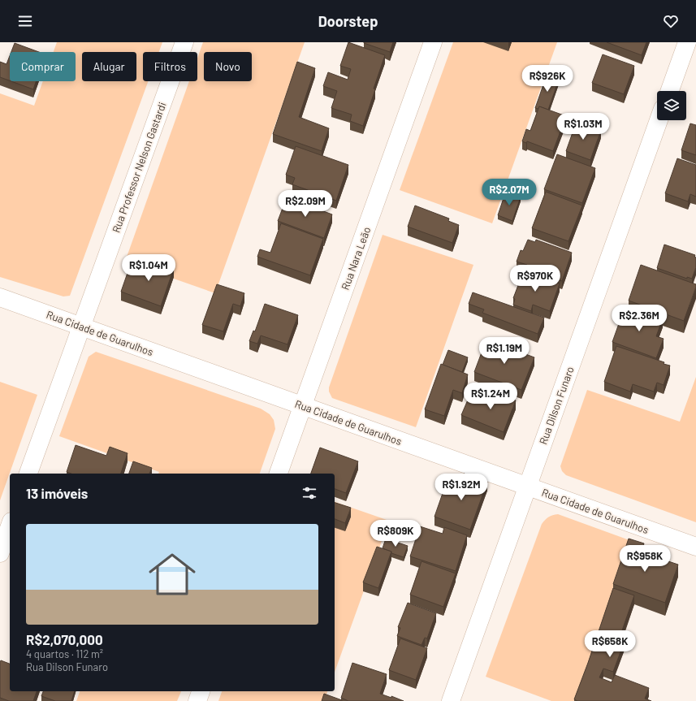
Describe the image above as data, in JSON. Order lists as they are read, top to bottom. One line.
{"streets":{"street":["Rua Professor Nelson Gastardi","Rua Nara Leão","Rua Cidade de Guarulhos","Rua Dilson Funaro"]},"crossings":[["Rua Professor Nelson Gastardi","Rua Cidade de Guarulhos"],["Rua Nara Leão","Rua Cidade de Guarulhos"],["Rua Cidade de Guarulhos","Rua Dilson Funaro"]],"page":{"header":"Doorstep","chip":["Comprar","Alugar","Filtros","Novo"],"price":["R$926K","R$1.03M","R$2.07M","R$2.09M","R$1.04M","R$970K","R$2.36M","R$1.19M","R$1.24M","R$1.92M","R$809K","R$958K","R$658K"],"heading":"13 imóveis","list":[{"name":"R$2,070,000","note":"4 quartos · 112 m² · Rua Dilson Funaro"}]}}
